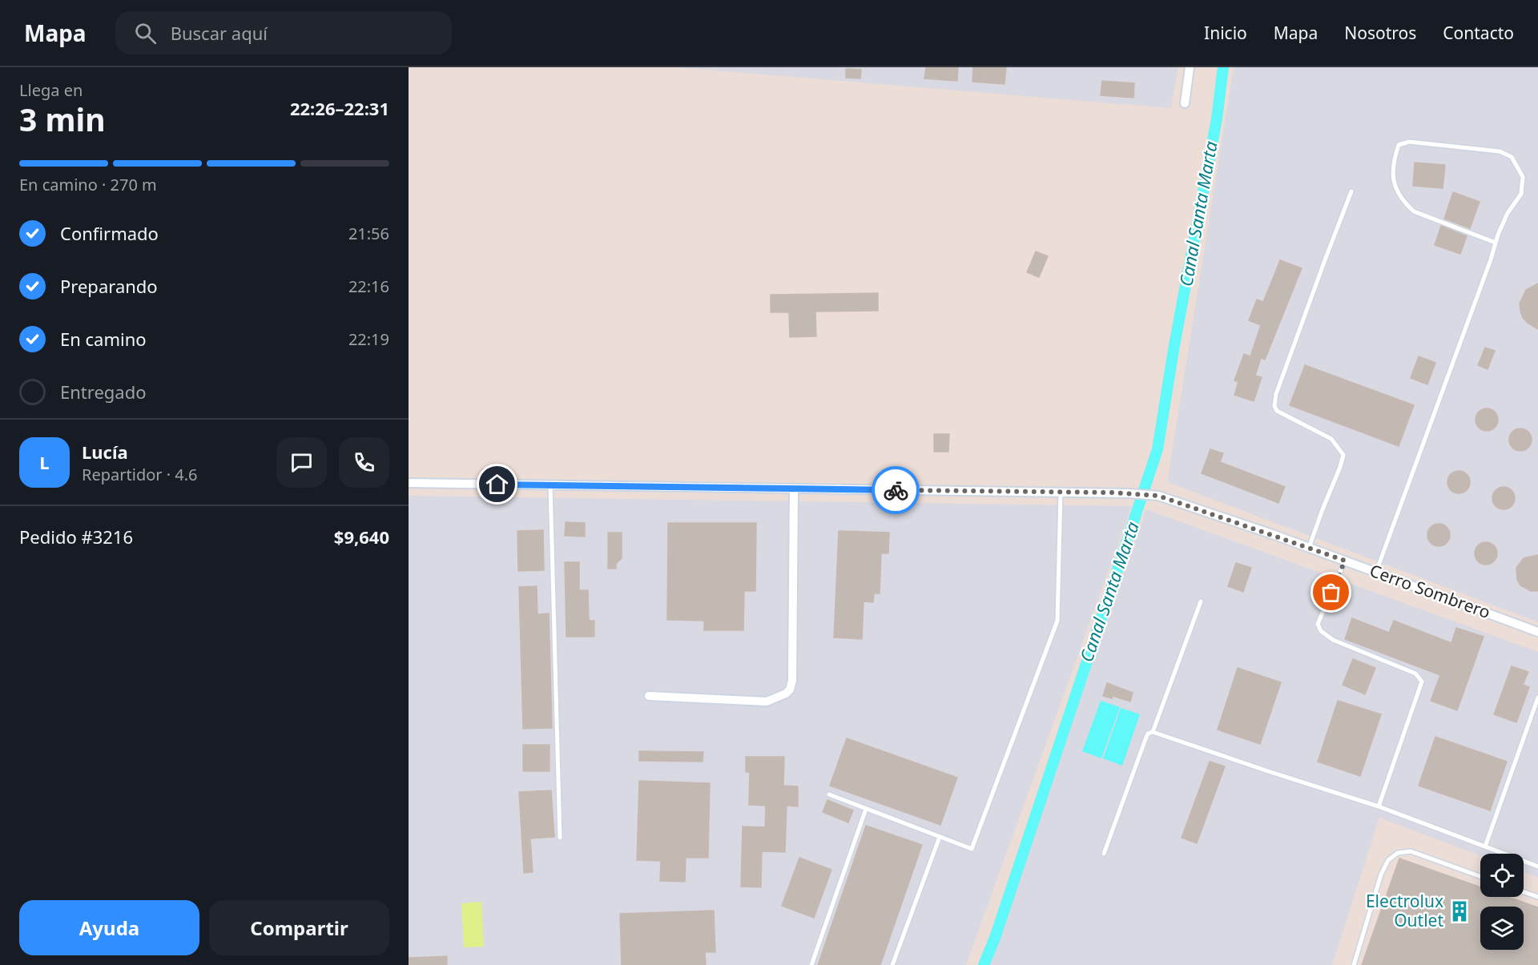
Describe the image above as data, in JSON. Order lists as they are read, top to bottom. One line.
{"streets":{"street":["Cerro Sombrero"]},"water":["Canal Santa Marta"],"places":{"building":["Electrolux Outlet"]},"page":{"header":"Mapa","search":"Buscar aquí","nav":["Inicio","Mapa","Nosotros","Contacto"],"heading":["3 min","Llega en","22:26–22:31"],"panel":["Lucía","Repartidor · 4.6","Pedido #3216","$9,640"],"bar":"En camino · 270 m","list":[["Confirmado","21:56"],["Preparando","22:16"],["En camino","22:19"],"Entregado"],"round":"L","buttons":["Ayuda","Compartir"]}}
